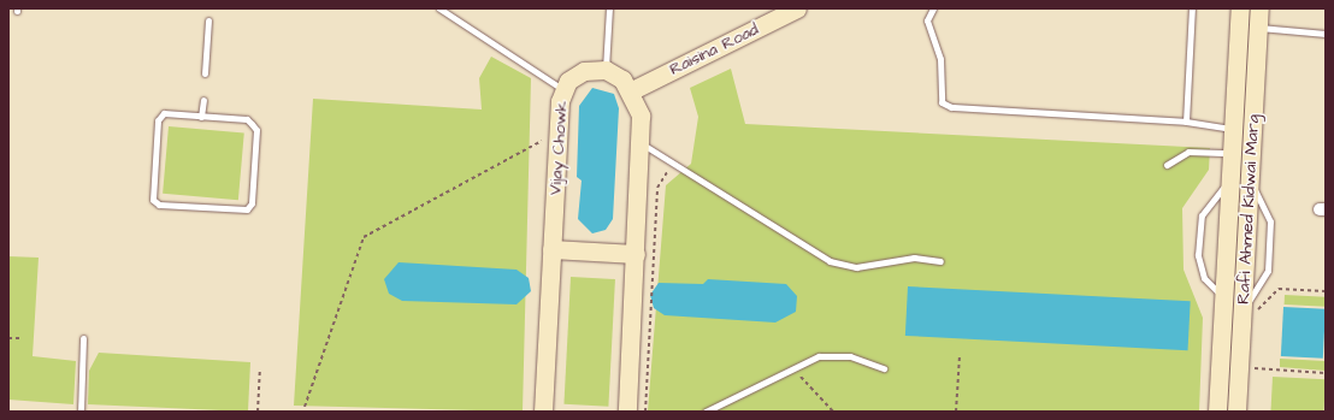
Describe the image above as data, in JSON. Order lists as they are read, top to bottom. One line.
{"streets":{"main road":["Raisina Road","Vijay Chowk","Rafi Ahmed Kidwai Marg"]}}
